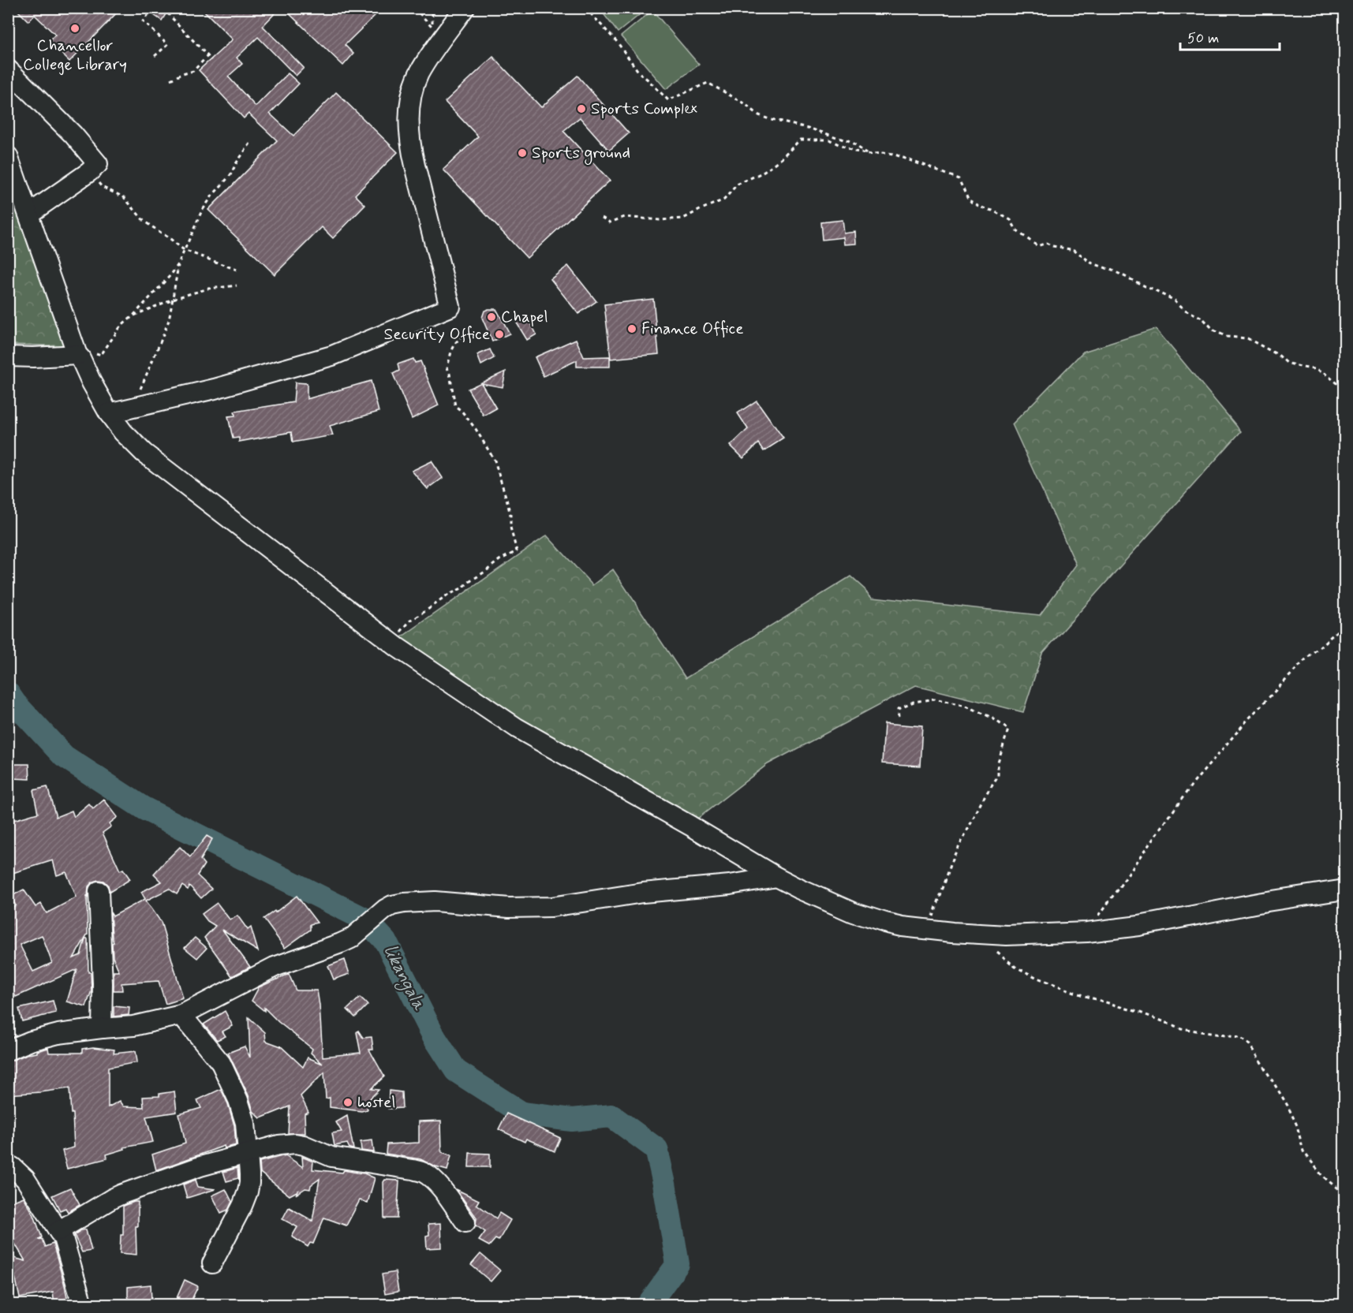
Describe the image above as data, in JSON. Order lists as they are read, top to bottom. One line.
{"water":["likangala"],"places":["Chancellor College Library","Sports Complex","Sports ground","Chapel","Finance Office","Security Office","hostel"],"scale_bar":"50 m"}
